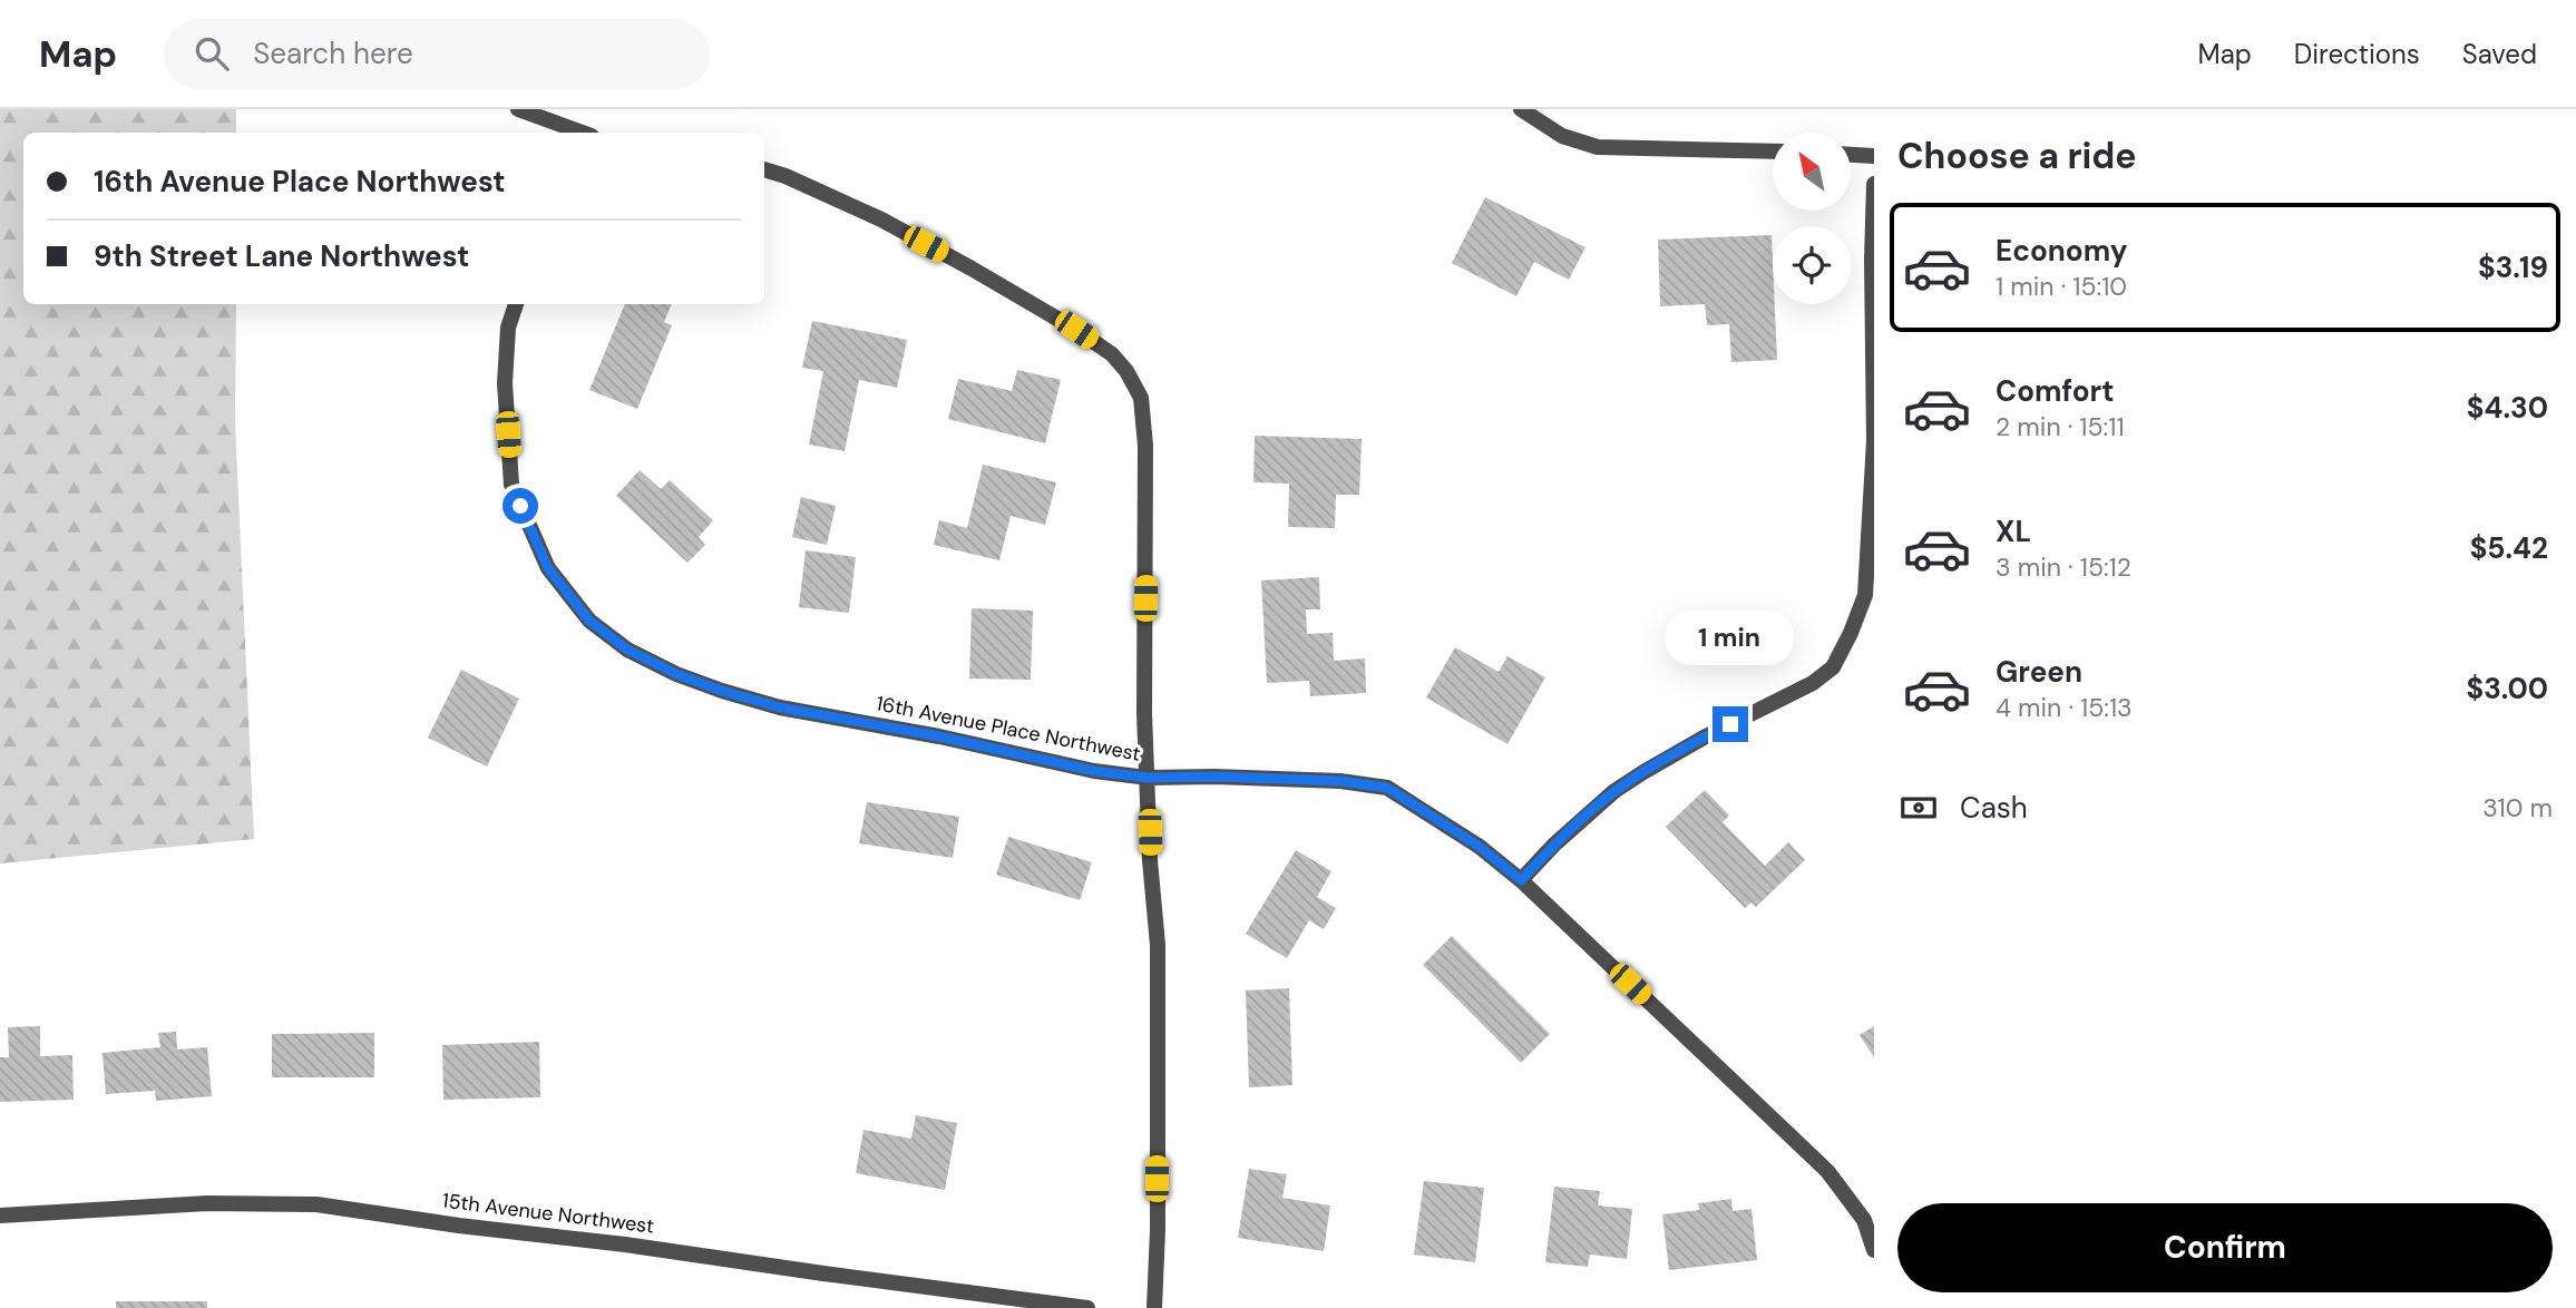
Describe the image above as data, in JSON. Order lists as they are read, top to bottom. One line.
{"streets":{"street":["16th Avenue Place Northwest","15th Avenue Northwest"]},"north":"top left","page":{"header":"Map","search":"Search here","nav":["Map","Directions","Saved"],"heading":"Choose a ride","banner":["16th Avenue Place Northwest","9th Street Lane Northwest"],"list":[{"name":"Economy","note":"1 min · 15:10","value":"$3.19"},{"name":"Comfort","note":"2 min · 15:11","value":"$4.30"},{"name":"XL","note":"3 min · 15:12","value":"$5.42"},{"name":"Green","note":"4 min · 15:13","value":"$3.00"}],"bubble":"1 min","pay":["Cash","310 m"],"buttons":"Confirm"}}
